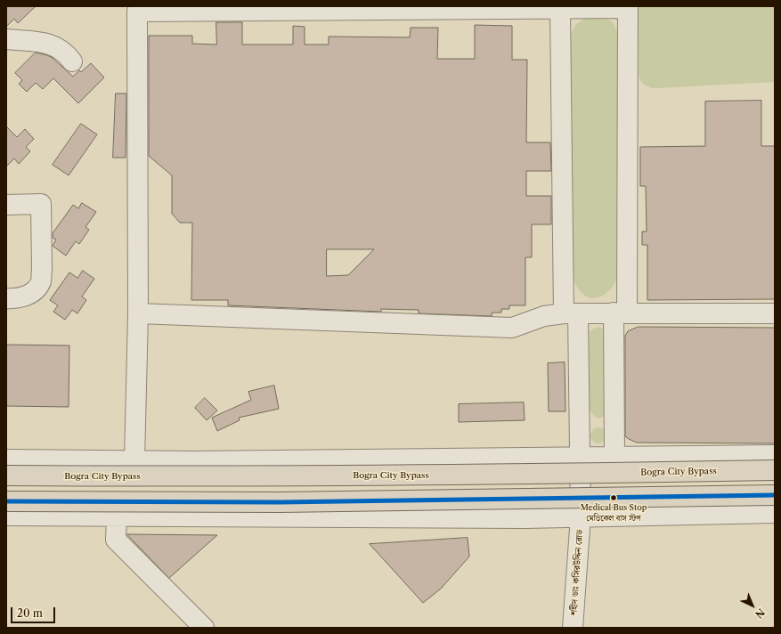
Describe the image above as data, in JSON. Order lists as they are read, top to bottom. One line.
{"streets":{"highway":["Bogra City Bypass"],"street":["শহীদ ডাঃ কসিরউদ্দিন রোড"]},"places":["Medical Bus Stop মেডিকেল বাস স্টপ"],"scale_bar":"20 m","north":"bottom right"}
